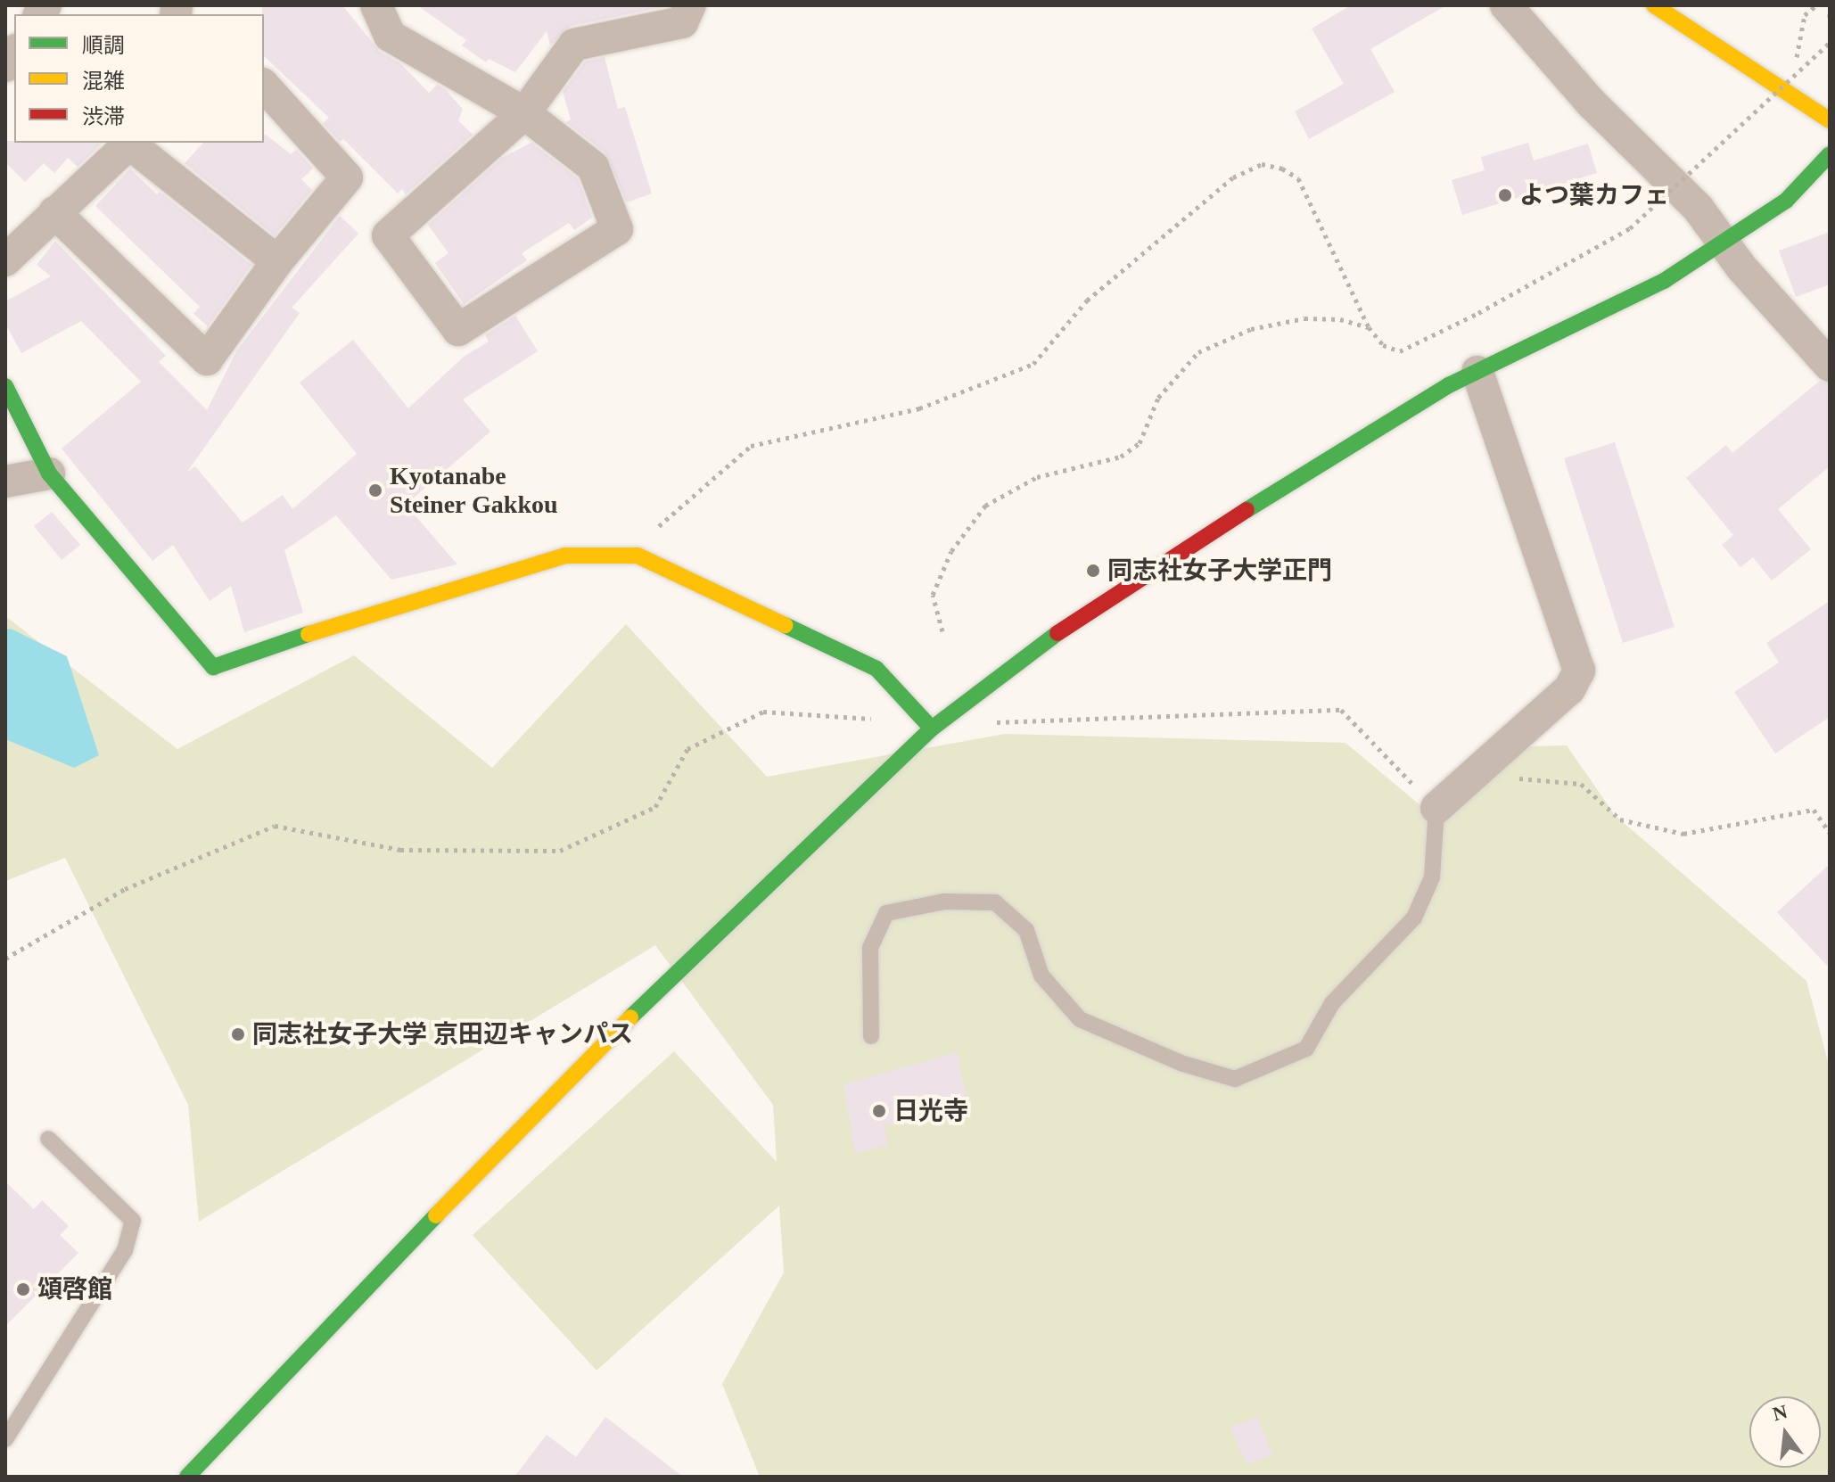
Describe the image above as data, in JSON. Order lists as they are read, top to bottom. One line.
{"places":["よつ葉カフェ","Kyotanabe Steiner Gakkou","同志社女子大学正門","同志社女子大学 京田辺キャンパス","日光寺","頌啓館"],"legend":["順調","混雑","渋滞"],"north":"top"}
